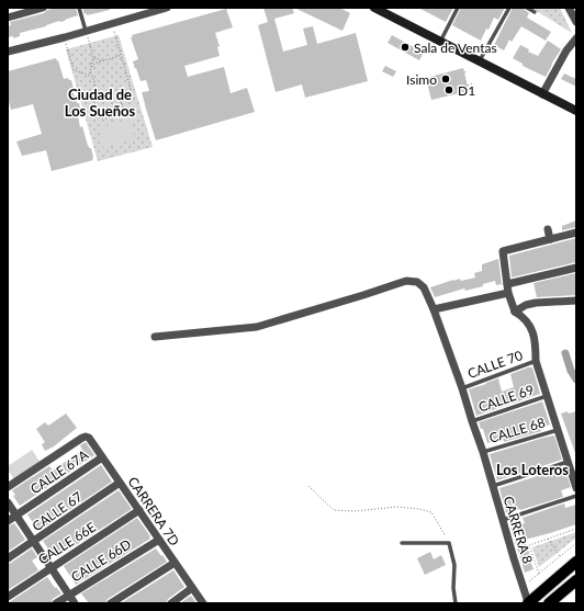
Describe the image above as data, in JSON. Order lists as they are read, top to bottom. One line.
{"streets":{"street":["CALLE 67A","CALLE 67","CARRERA 7D","CARRERA 8","CALLE 66E","CALLE 66D"],"lane":["CALLE 70","CALLE 69","CALLE 68"]},"crossings":[["CALLE 70","CARRERA 8"],["CALLE 69","CARRERA 8"],["CALLE 68","CARRERA 8"],["CALLE 67A","CARRERA 7D"],["CALLE 67","CARRERA 7D"],["CARRERA 7D","CALLE 66E"],["CARRERA 7D","CALLE 66D"]],"districts":["Ciudad de Los Sueños","Los Loteros"],"places":["Sala de Ventas","Isimo","D1"]}
